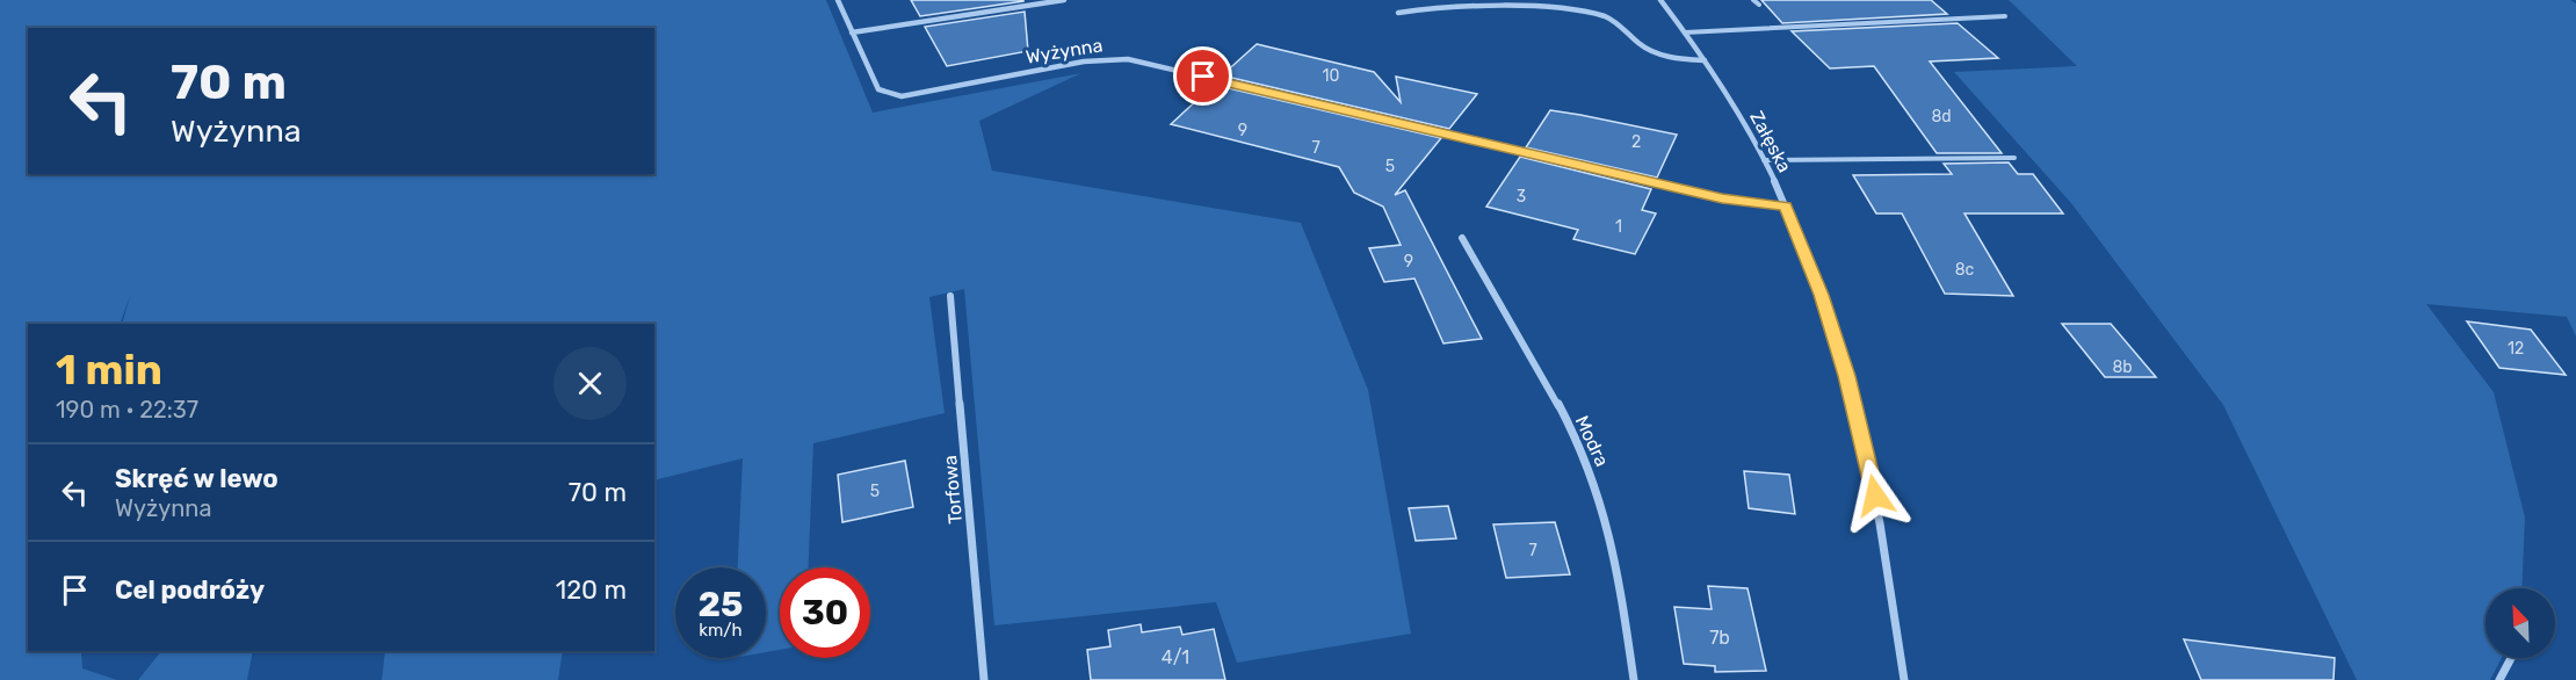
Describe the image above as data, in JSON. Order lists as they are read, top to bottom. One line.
{"streets":{"street":["Wyżynna","Załęska","Modra","Torfowa"]},"crossings":[["Wyżynna","Załęska"]],"house_numbers":["10","8d","9","2","7","5","3","1","9","8c","12","8b","5","7","7b","4/1"],"north":"top left","page":{"turn":["70 m","Wyżynna"],"heading":["1 min","190 m · 22:37"],"list":[{"name":"Skręć w lewo","note":"Wyżynna","value":"70 m"},{"name":"Cel podróży","value":"120 m"}],"speed":"25 km/h","limit":"30"}}
